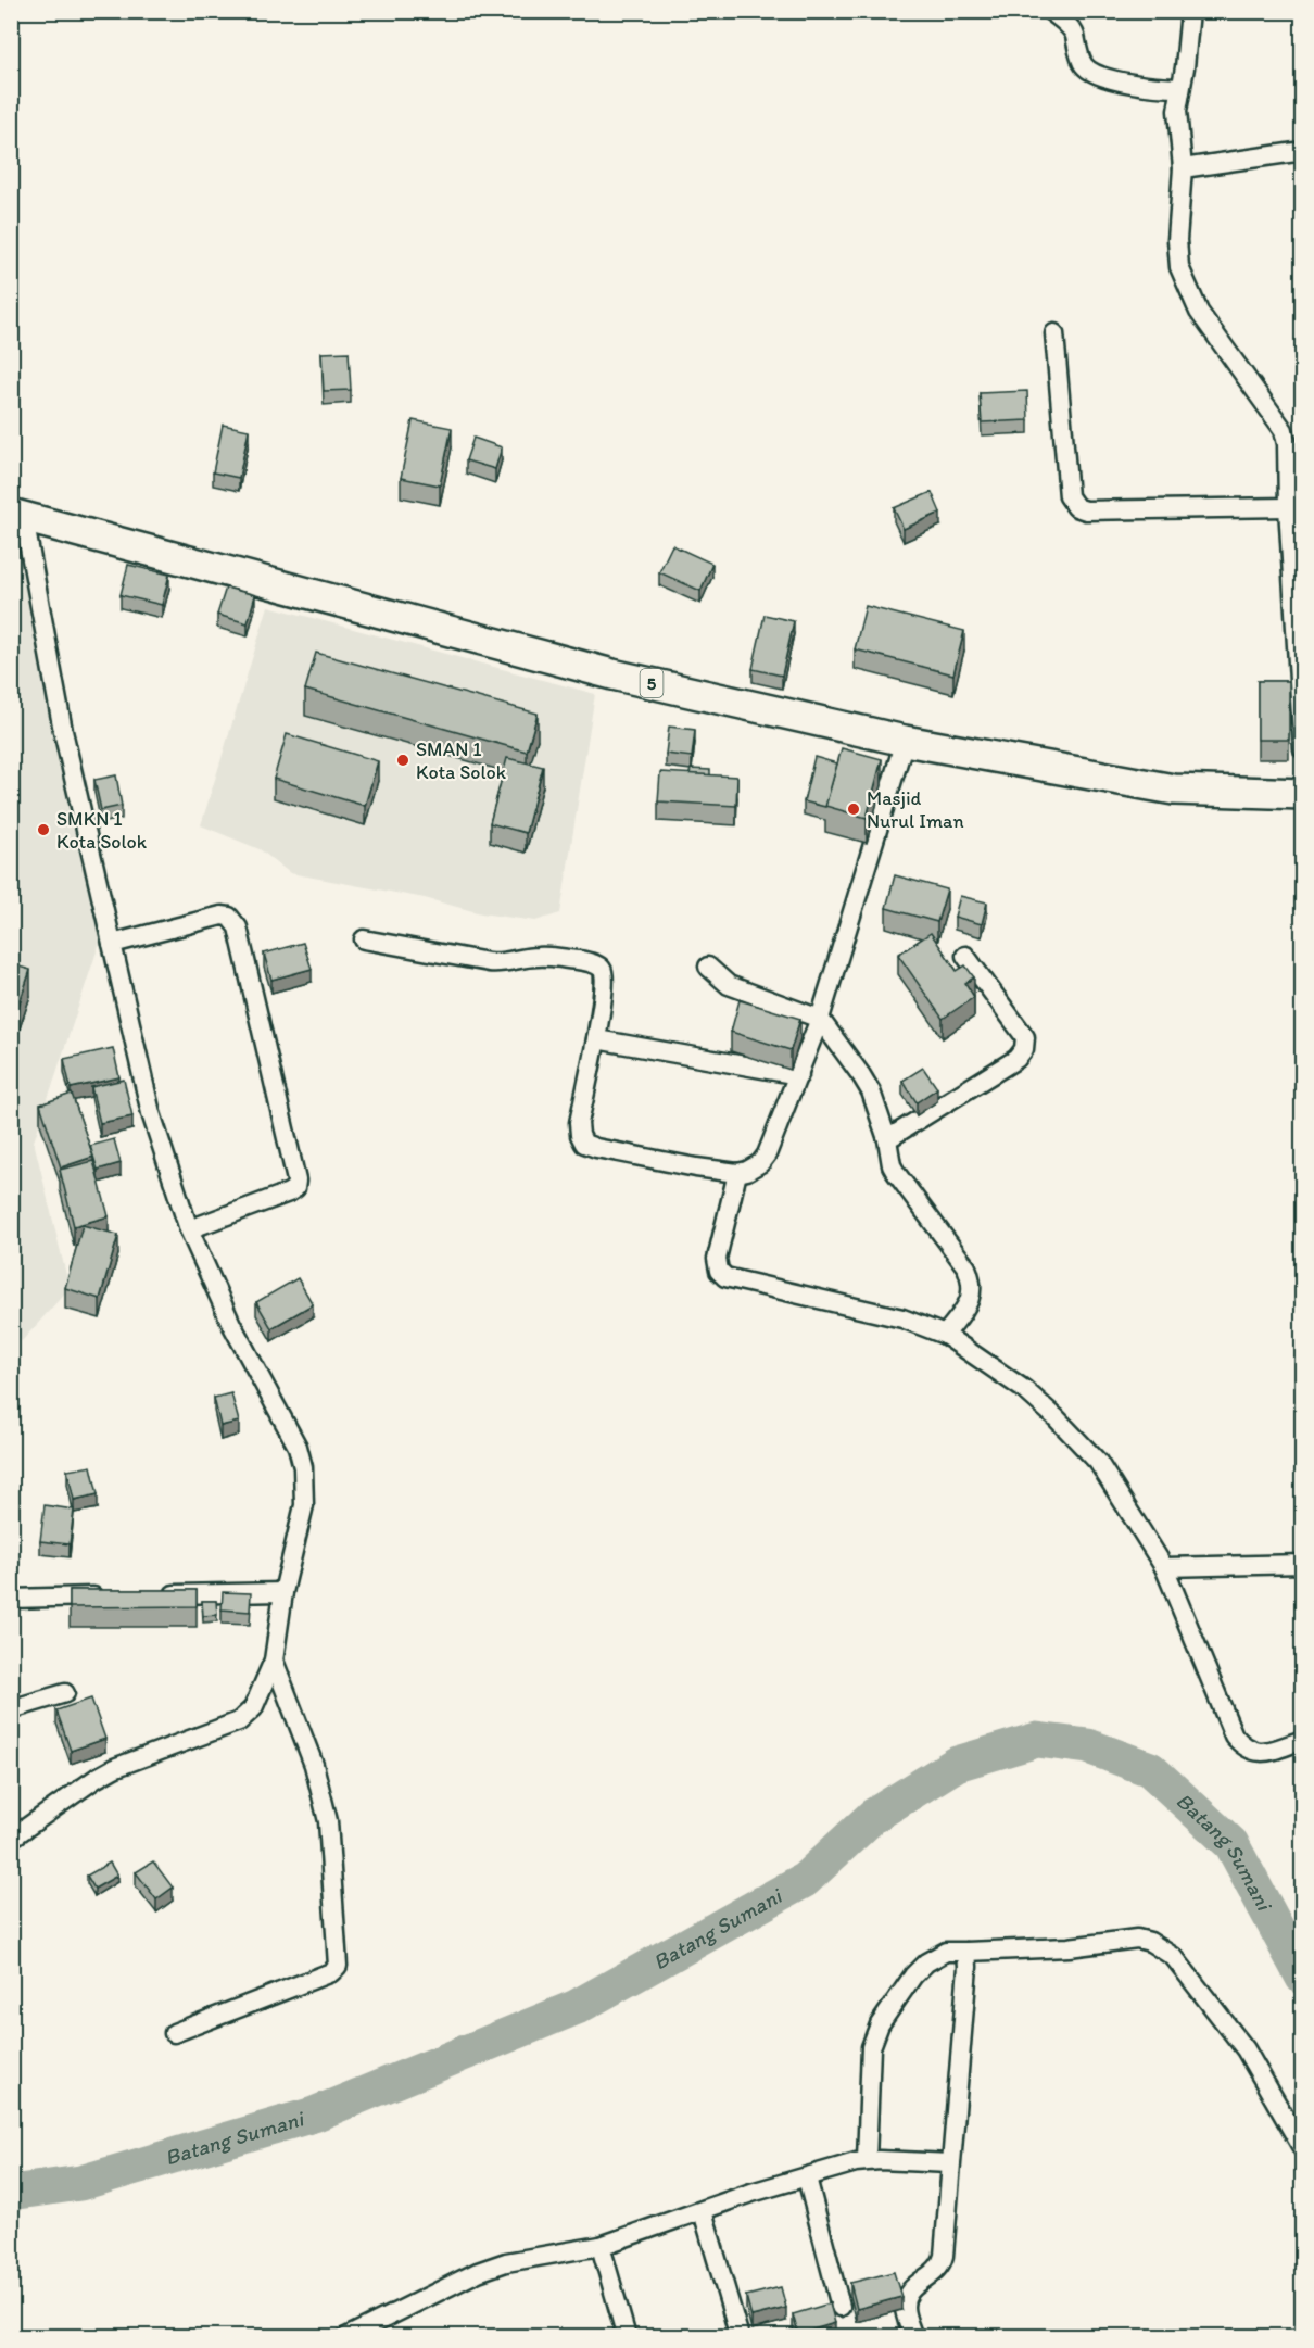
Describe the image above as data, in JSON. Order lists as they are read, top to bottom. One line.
{"streets":{"highway":["5"]},"water":["Batang Sumani"],"places":["SMAN 1 Kota Solok","Masjid Nurul Iman","SMKN 1 Kota Solok"]}
